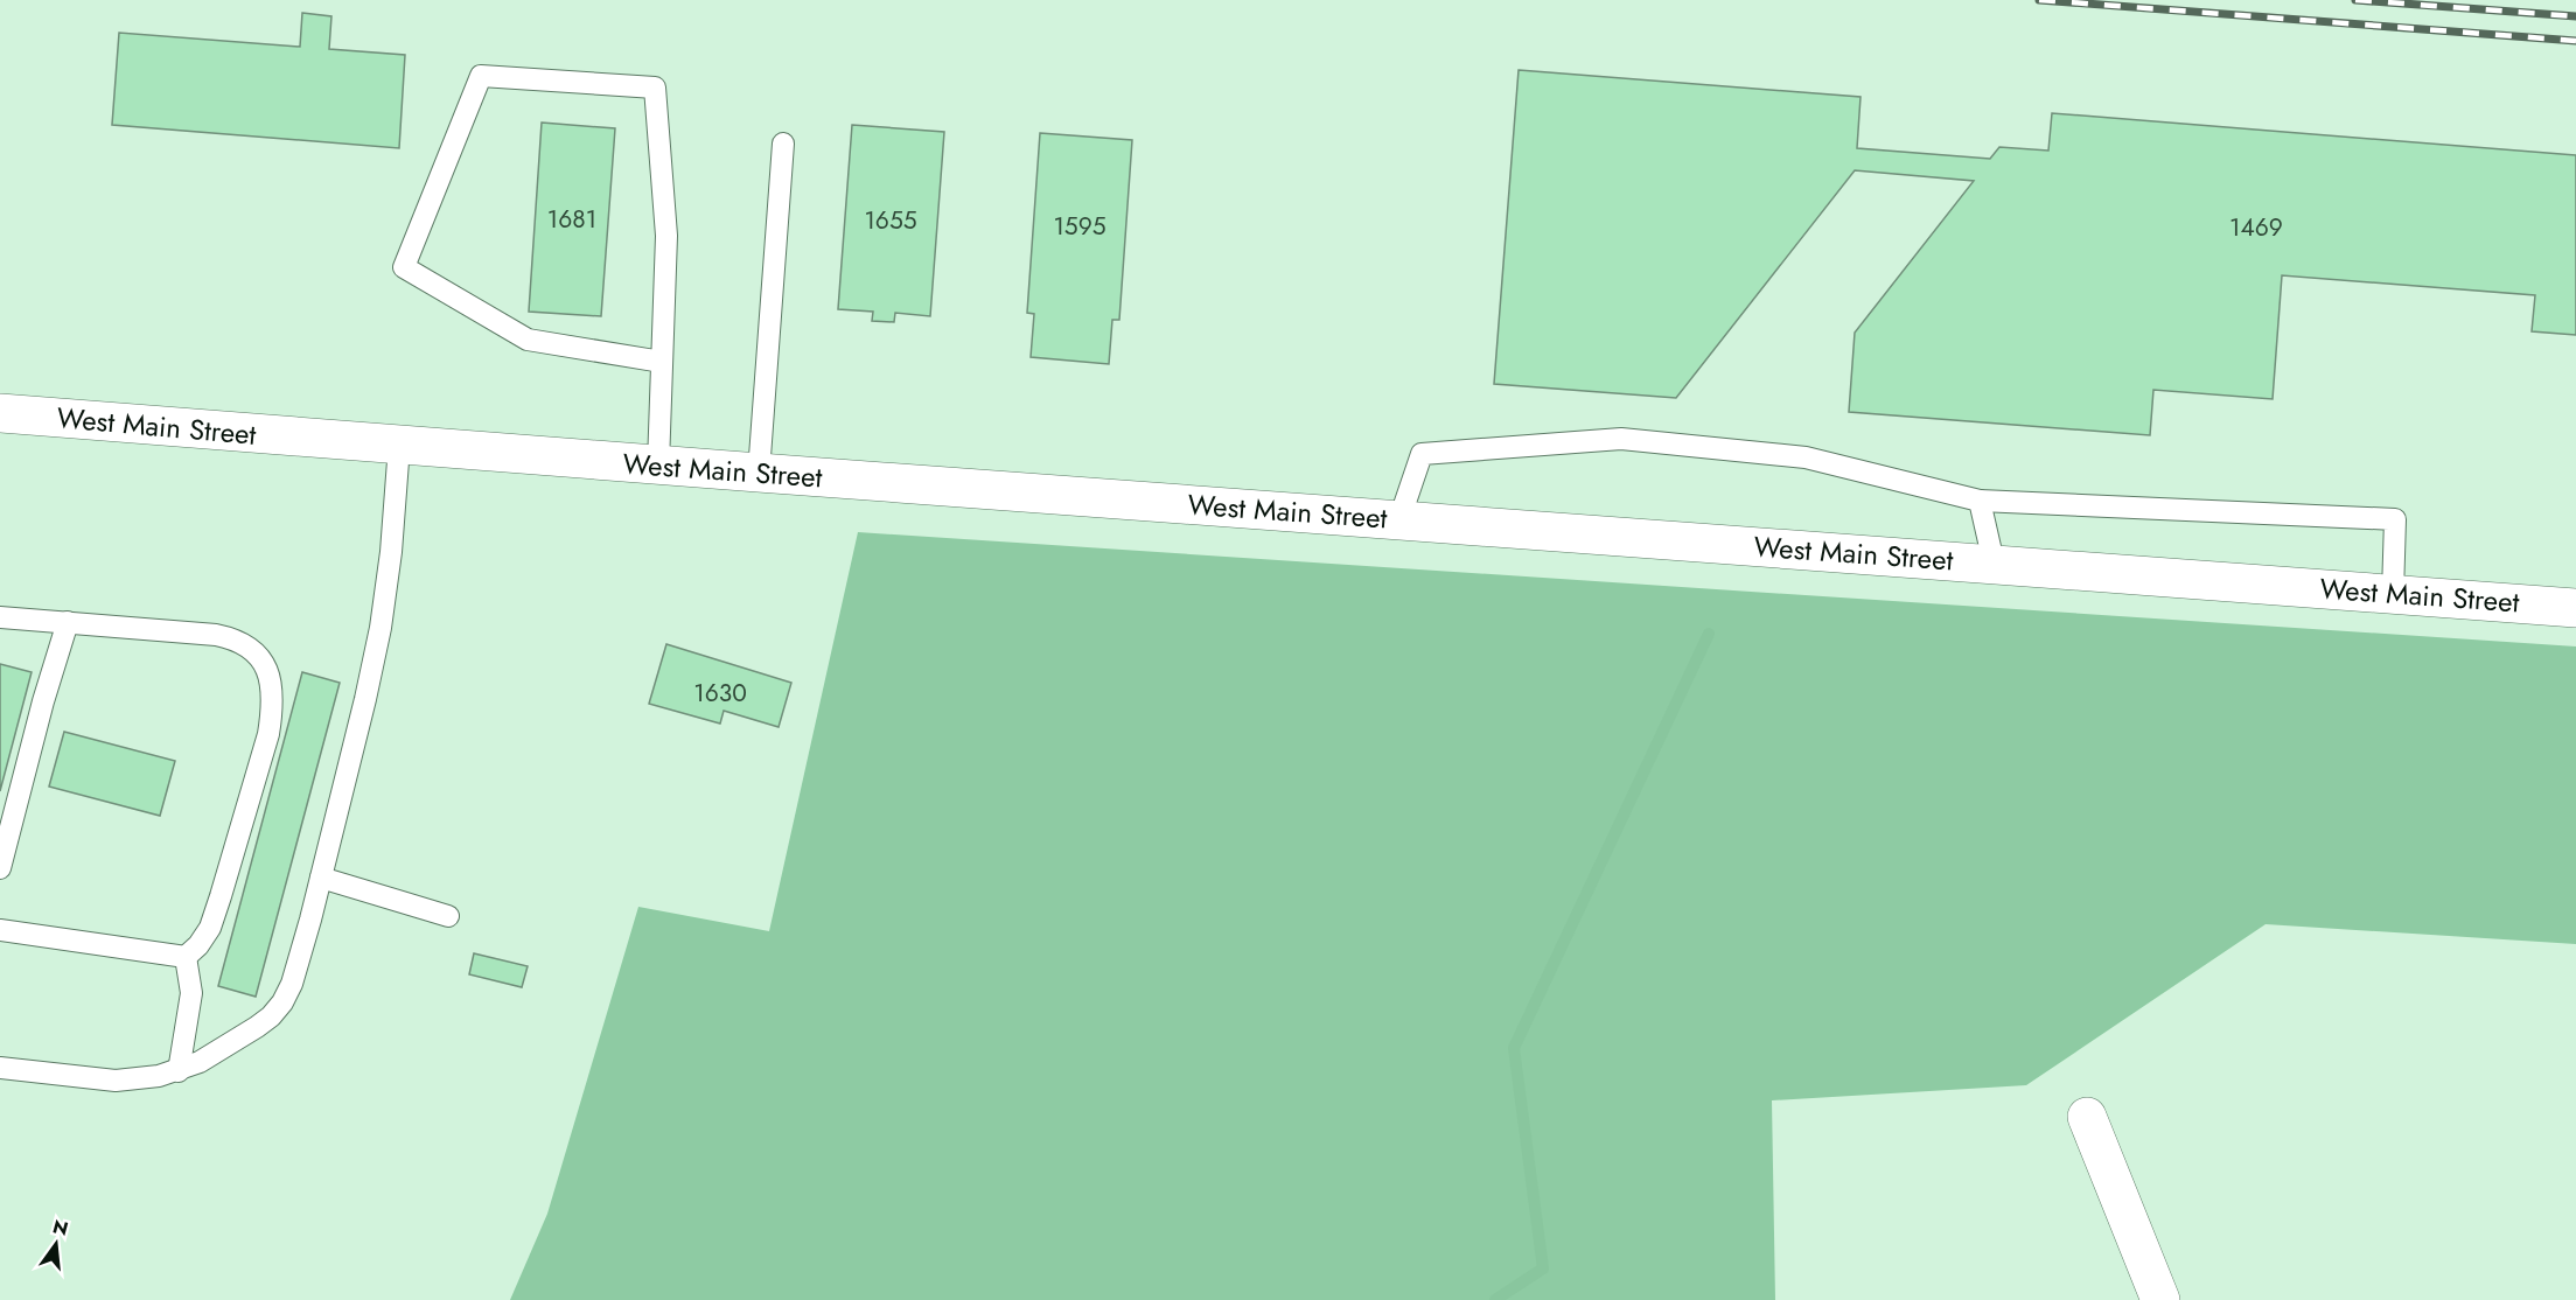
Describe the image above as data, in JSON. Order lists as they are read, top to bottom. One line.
{"streets":{"street":["West Main Street"]},"house_numbers":["1681","1655","1595","1469","1630"],"north":"top"}
